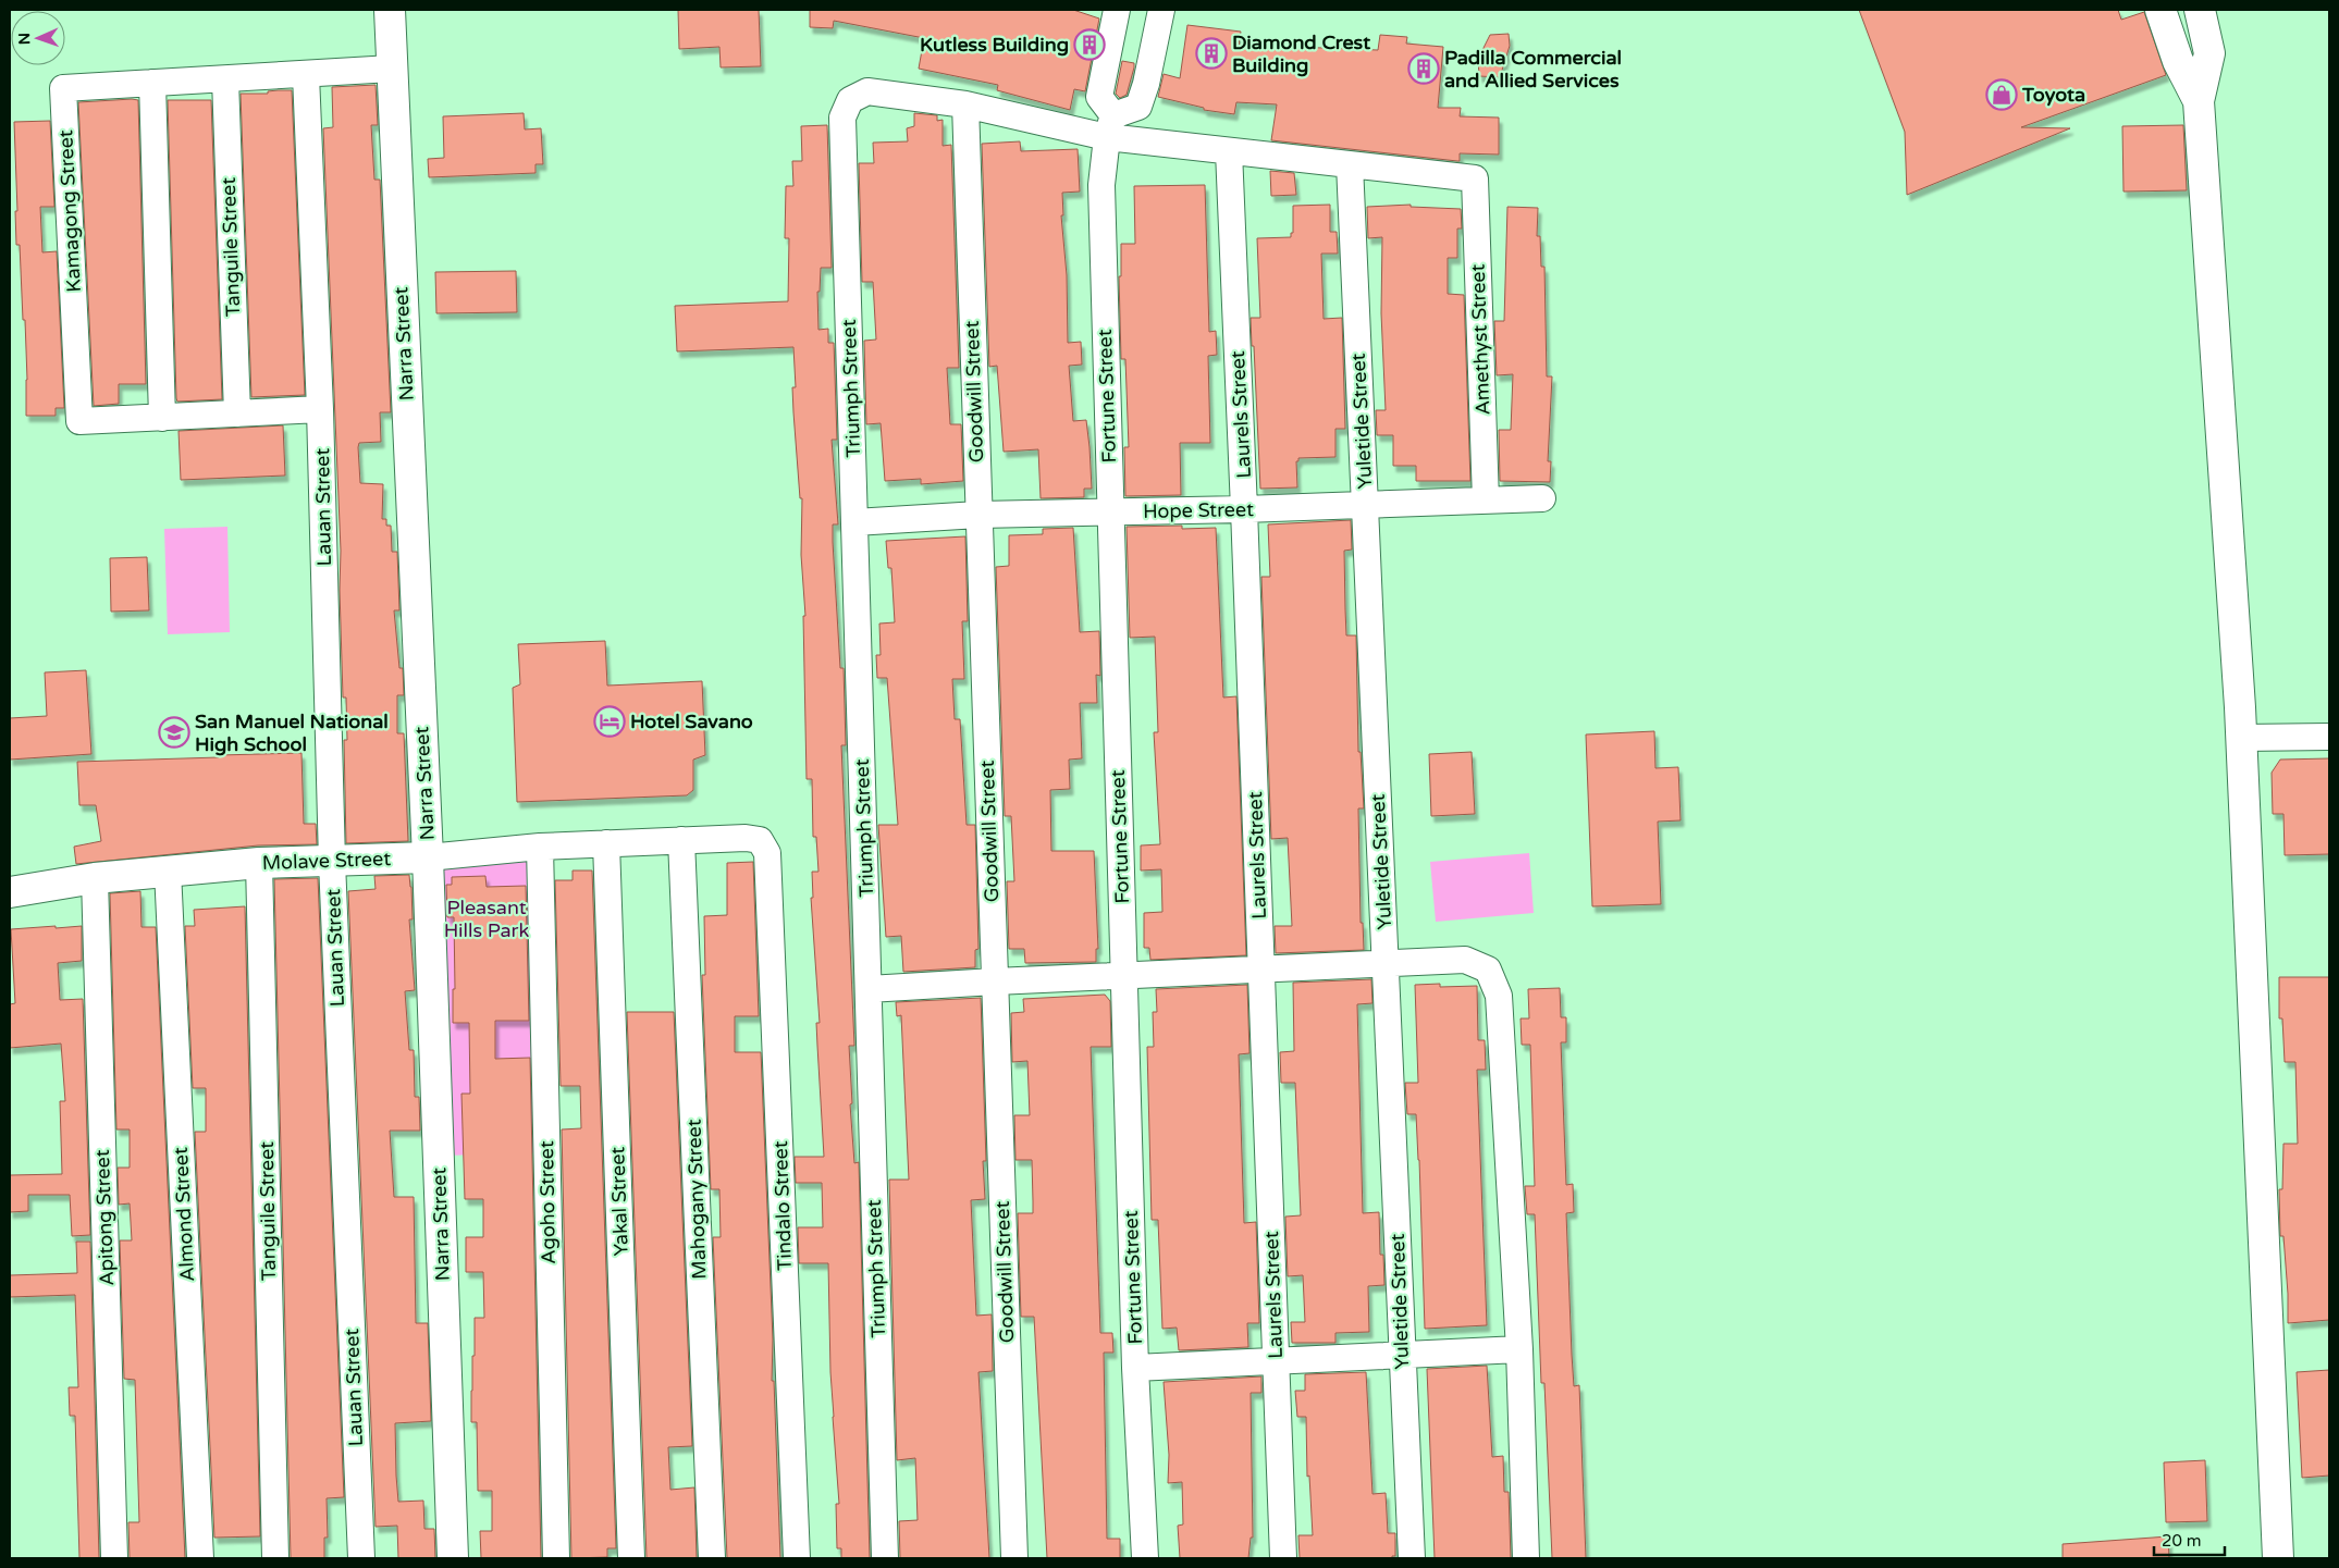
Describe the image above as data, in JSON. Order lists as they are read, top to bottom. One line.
{"streets":{"street":["Kamagong Street","Tanguile Street","Amethyst Street","Narra Street","Triumph Street","Goodwill Street","Fortune Street","Laurels Street","Yuletide Street","Lauan Street","Hope Street","Molave Street","Mahogany Street","Yakal Street","Agoho Street","Tindalo Street","Almond Street","Apitong Street"]},"crossings":[["Kamagong Street","Tanguile Street"],["Kamagong Street","Narra Street"],["Kamagong Street","Lauan Street"],["Tanguile Street","Molave Street"],["Amethyst Street","Yuletide Street"],["Amethyst Street","Hope Street"],["Narra Street","Molave Street"],["Triumph Street","Goodwill Street"],["Triumph Street","Hope Street"],["Goodwill Street","Hope Street"],["Fortune Street","Hope Street"],["Laurels Street","Hope Street"],["Yuletide Street","Hope Street"],["Lauan Street","Molave Street"],["Molave Street","Mahogany Street"],["Molave Street","Yakal Street"],["Molave Street","Agoho Street"],["Molave Street","Tindalo Street"],["Molave Street","Almond Street"],["Molave Street","Apitong Street"]],"parks":["Pleasant Hills Park"],"places":{"building":["Kutless Building","Diamond Crest Building","Padilla Commercial and Allied Services"],"shop":["Toyota"],"hotel":["Hotel Savano"],"school or university":["San Manuel National High School"]},"scale_bar":"20 m","north":"left"}
